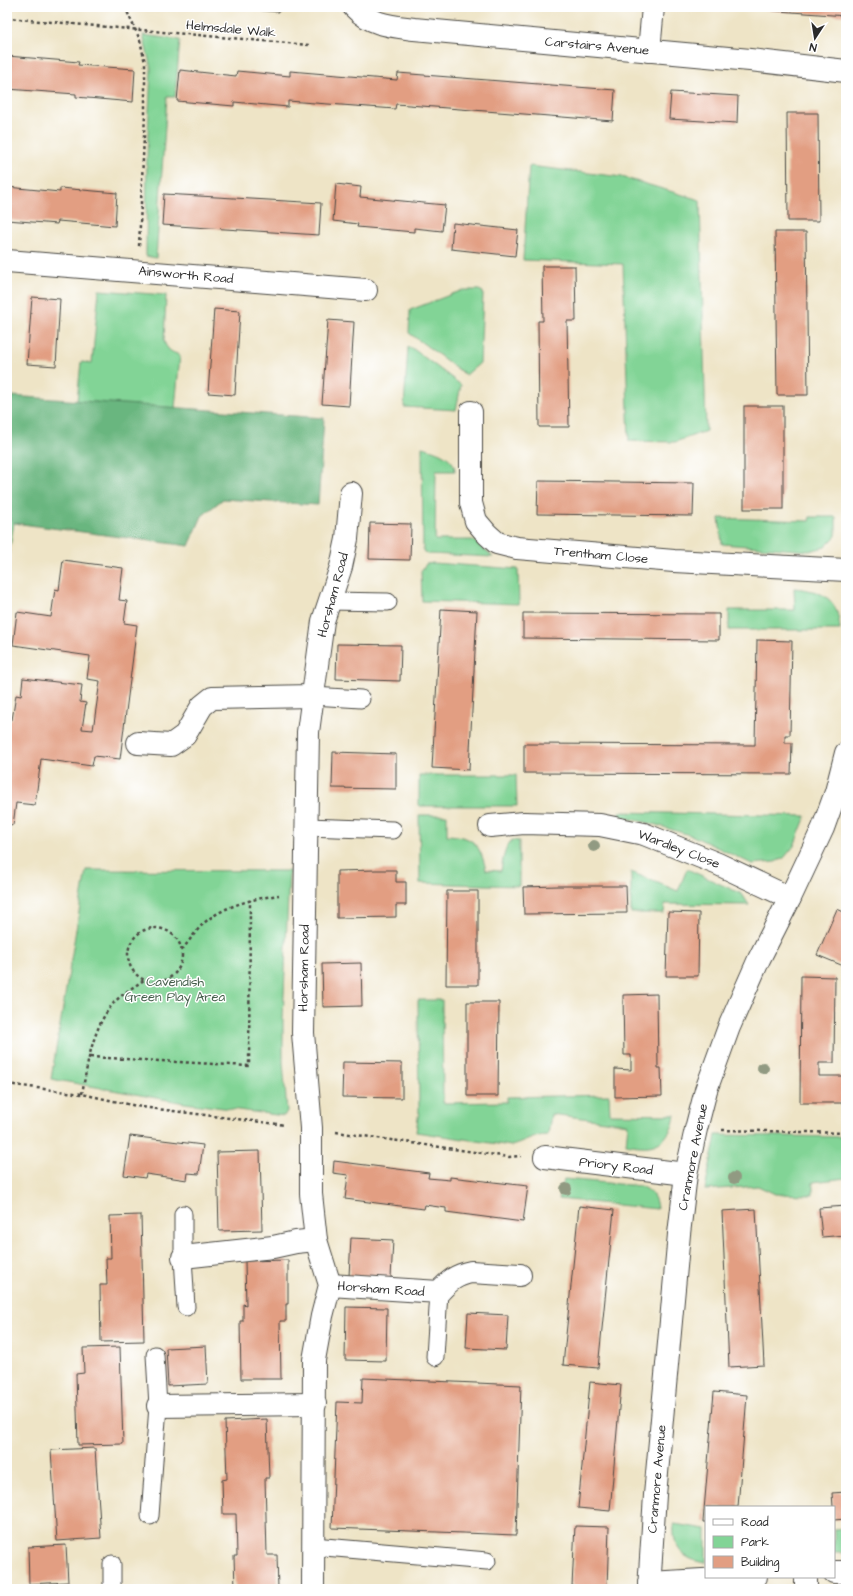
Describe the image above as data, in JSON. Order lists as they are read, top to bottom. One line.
{"streets":{"street":["Carstairs Avenue","Ainsworth Road","Trentham Close","Horsham Road","Wardley Close","Cranmore Avenue","Priory Road"],"path":["Helmsdale Walk"]},"crossings":[["Wardley Close","Cranmore Avenue"],["Cranmore Avenue","Priory Road"]],"parks":["Cavendish Green Play Area"],"legend":["Road","Park","Building"],"north":"bottom"}
